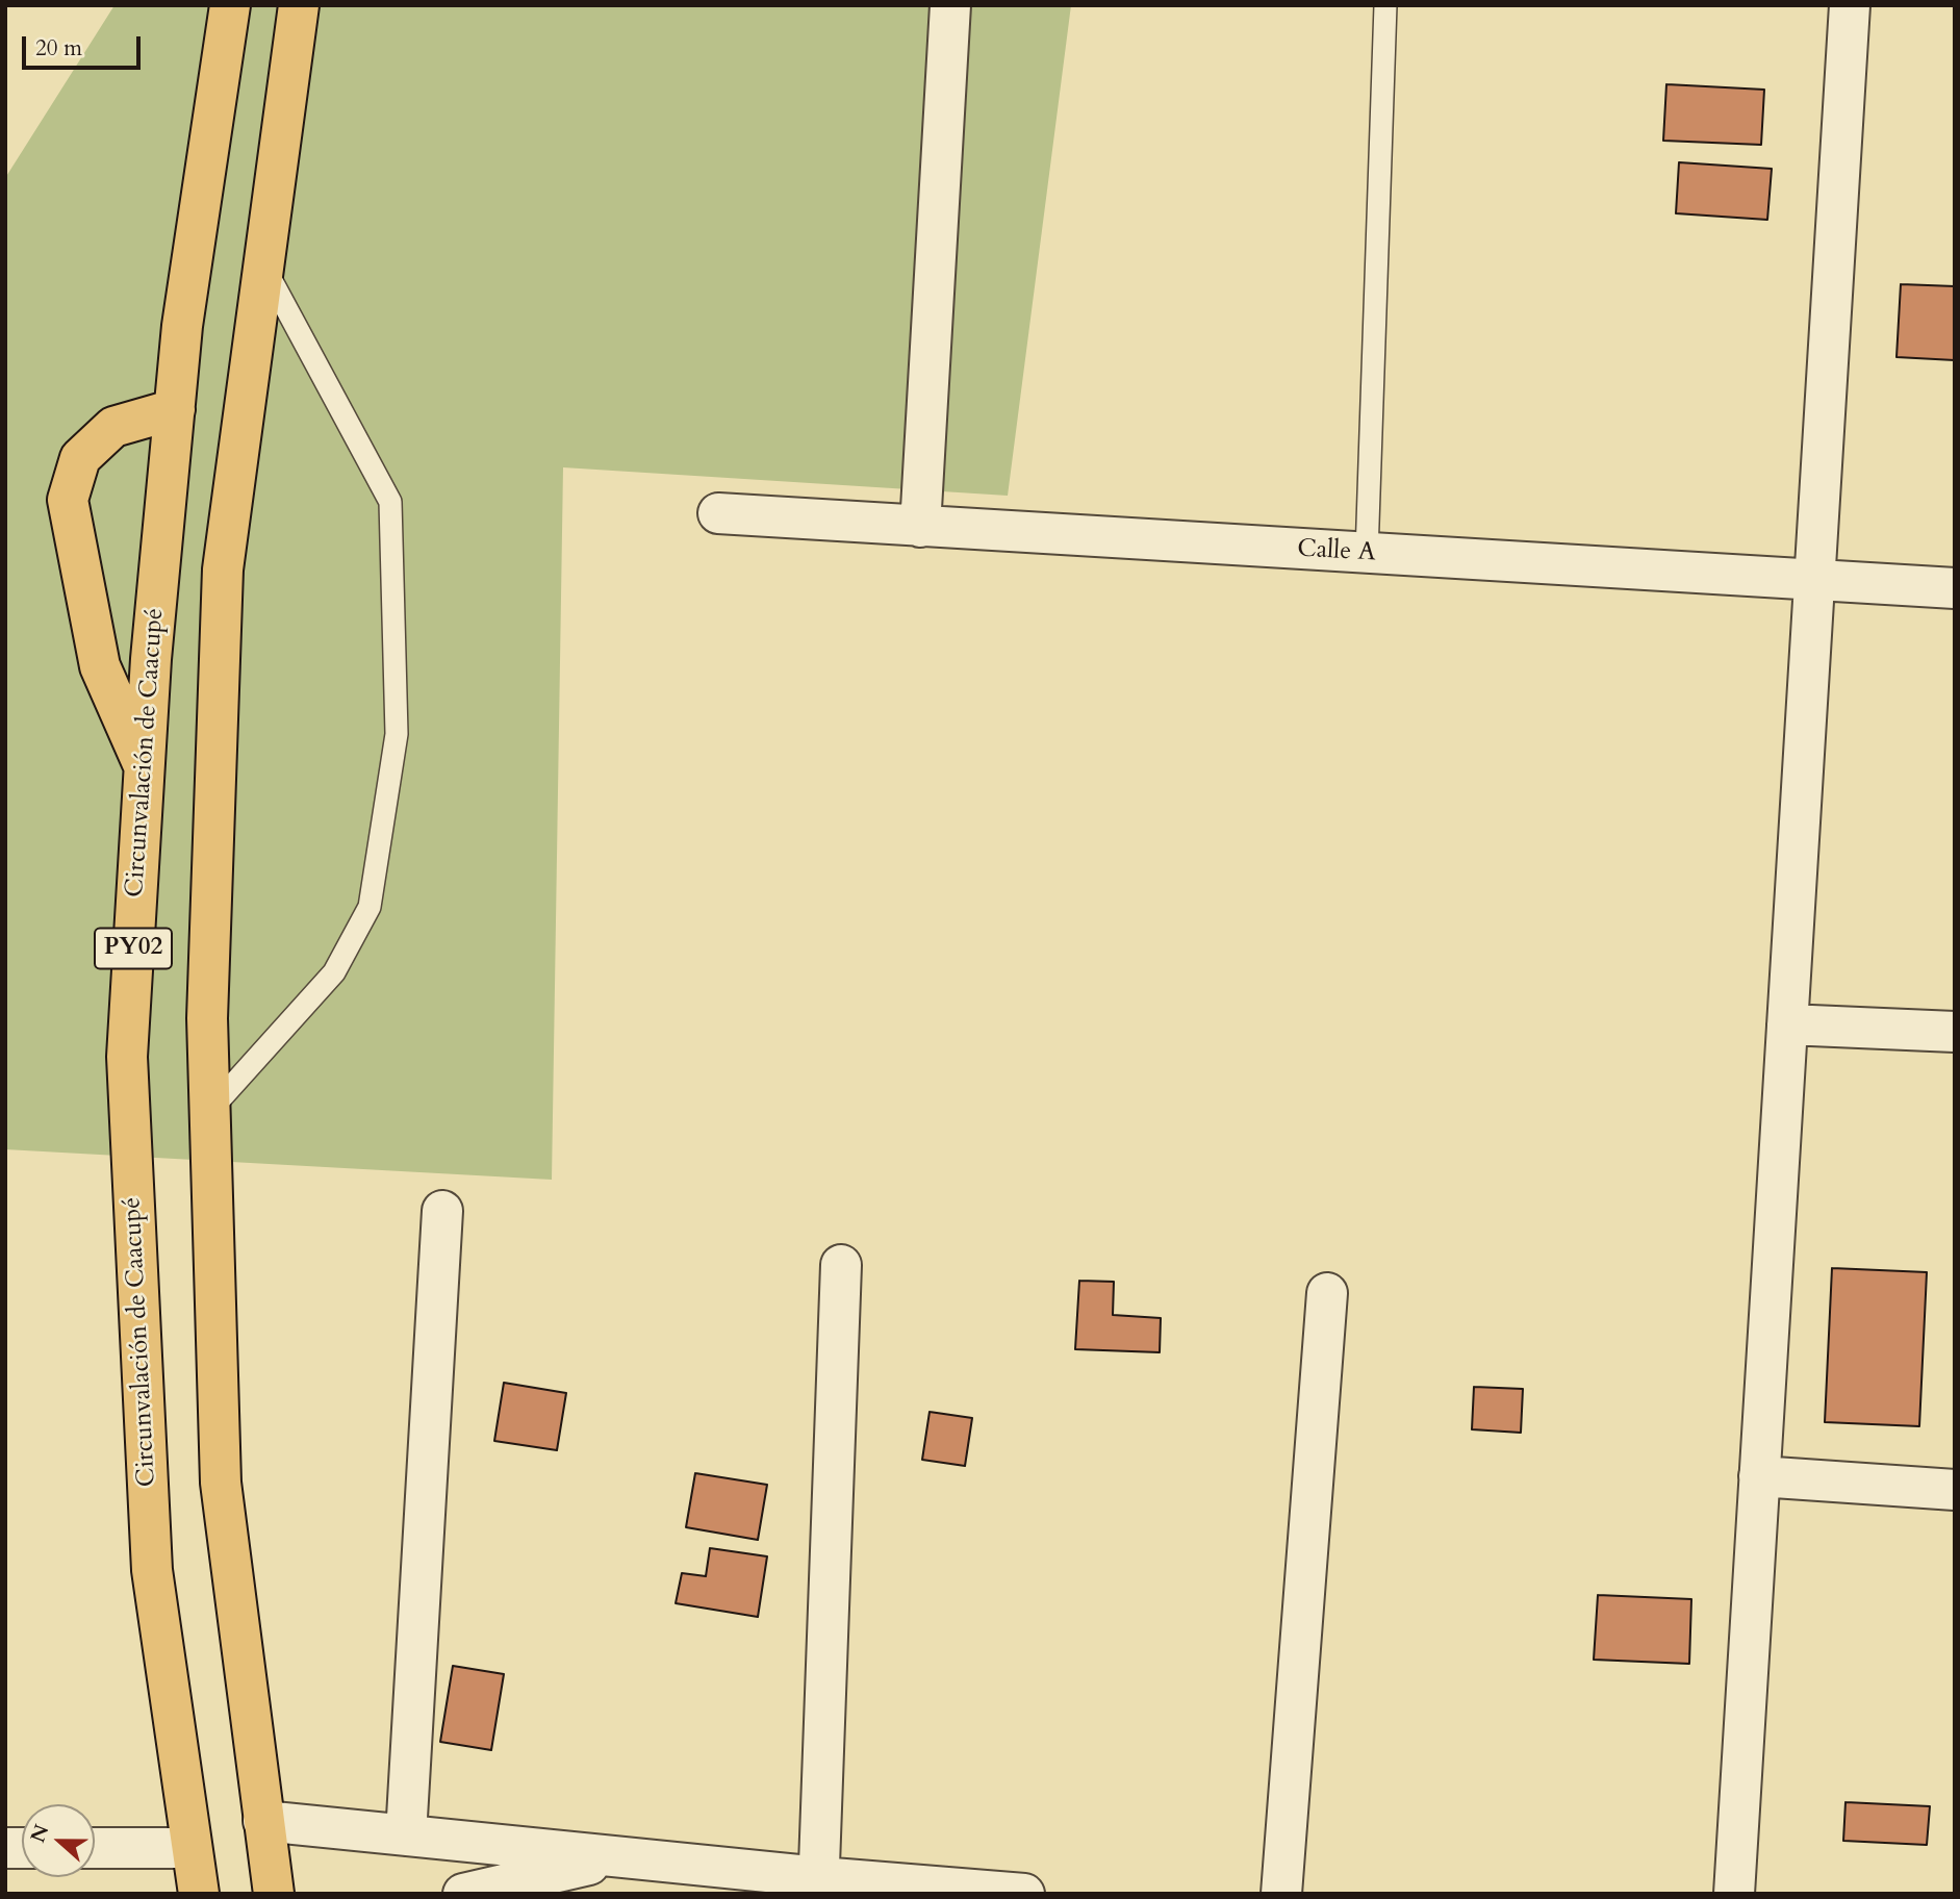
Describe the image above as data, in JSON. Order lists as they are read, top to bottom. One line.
{"streets":{"highway":["Circunvalación de Caacupé","PY02"],"street":["Calle A"]},"scale_bar":"20 m","north":"left"}
